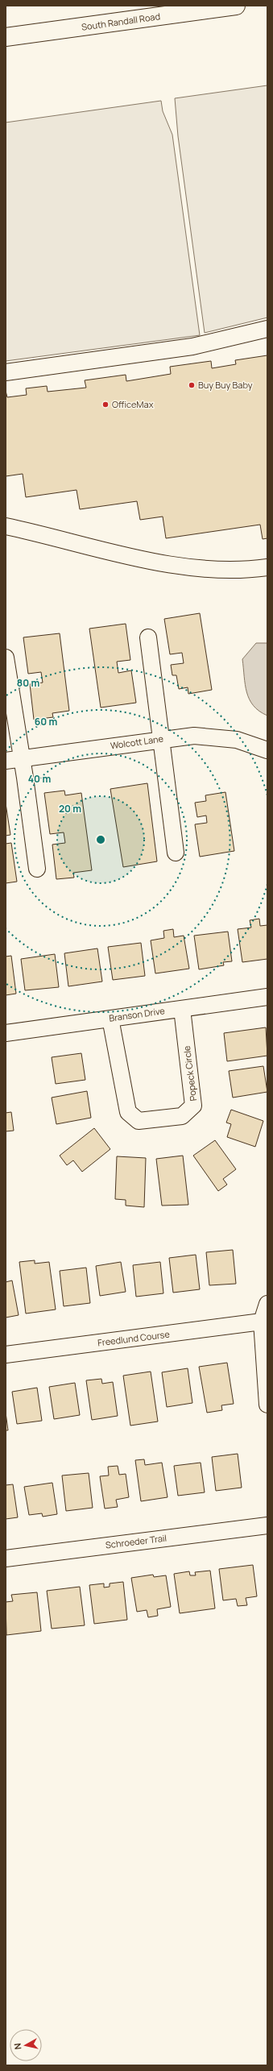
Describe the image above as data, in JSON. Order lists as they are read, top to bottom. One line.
{"streets":{"main road":["South Randall Road"],"street":["Wolcott Lane","Branson Drive","Popeck Circle","Freedlund Course","Schroeder Trail"]},"crossings":[["Branson Drive","Popeck Circle"]],"places":["Buy Buy Baby","OfficeMax"],"north":"left","rings":["80 m","60 m","40 m","20 m"]}
